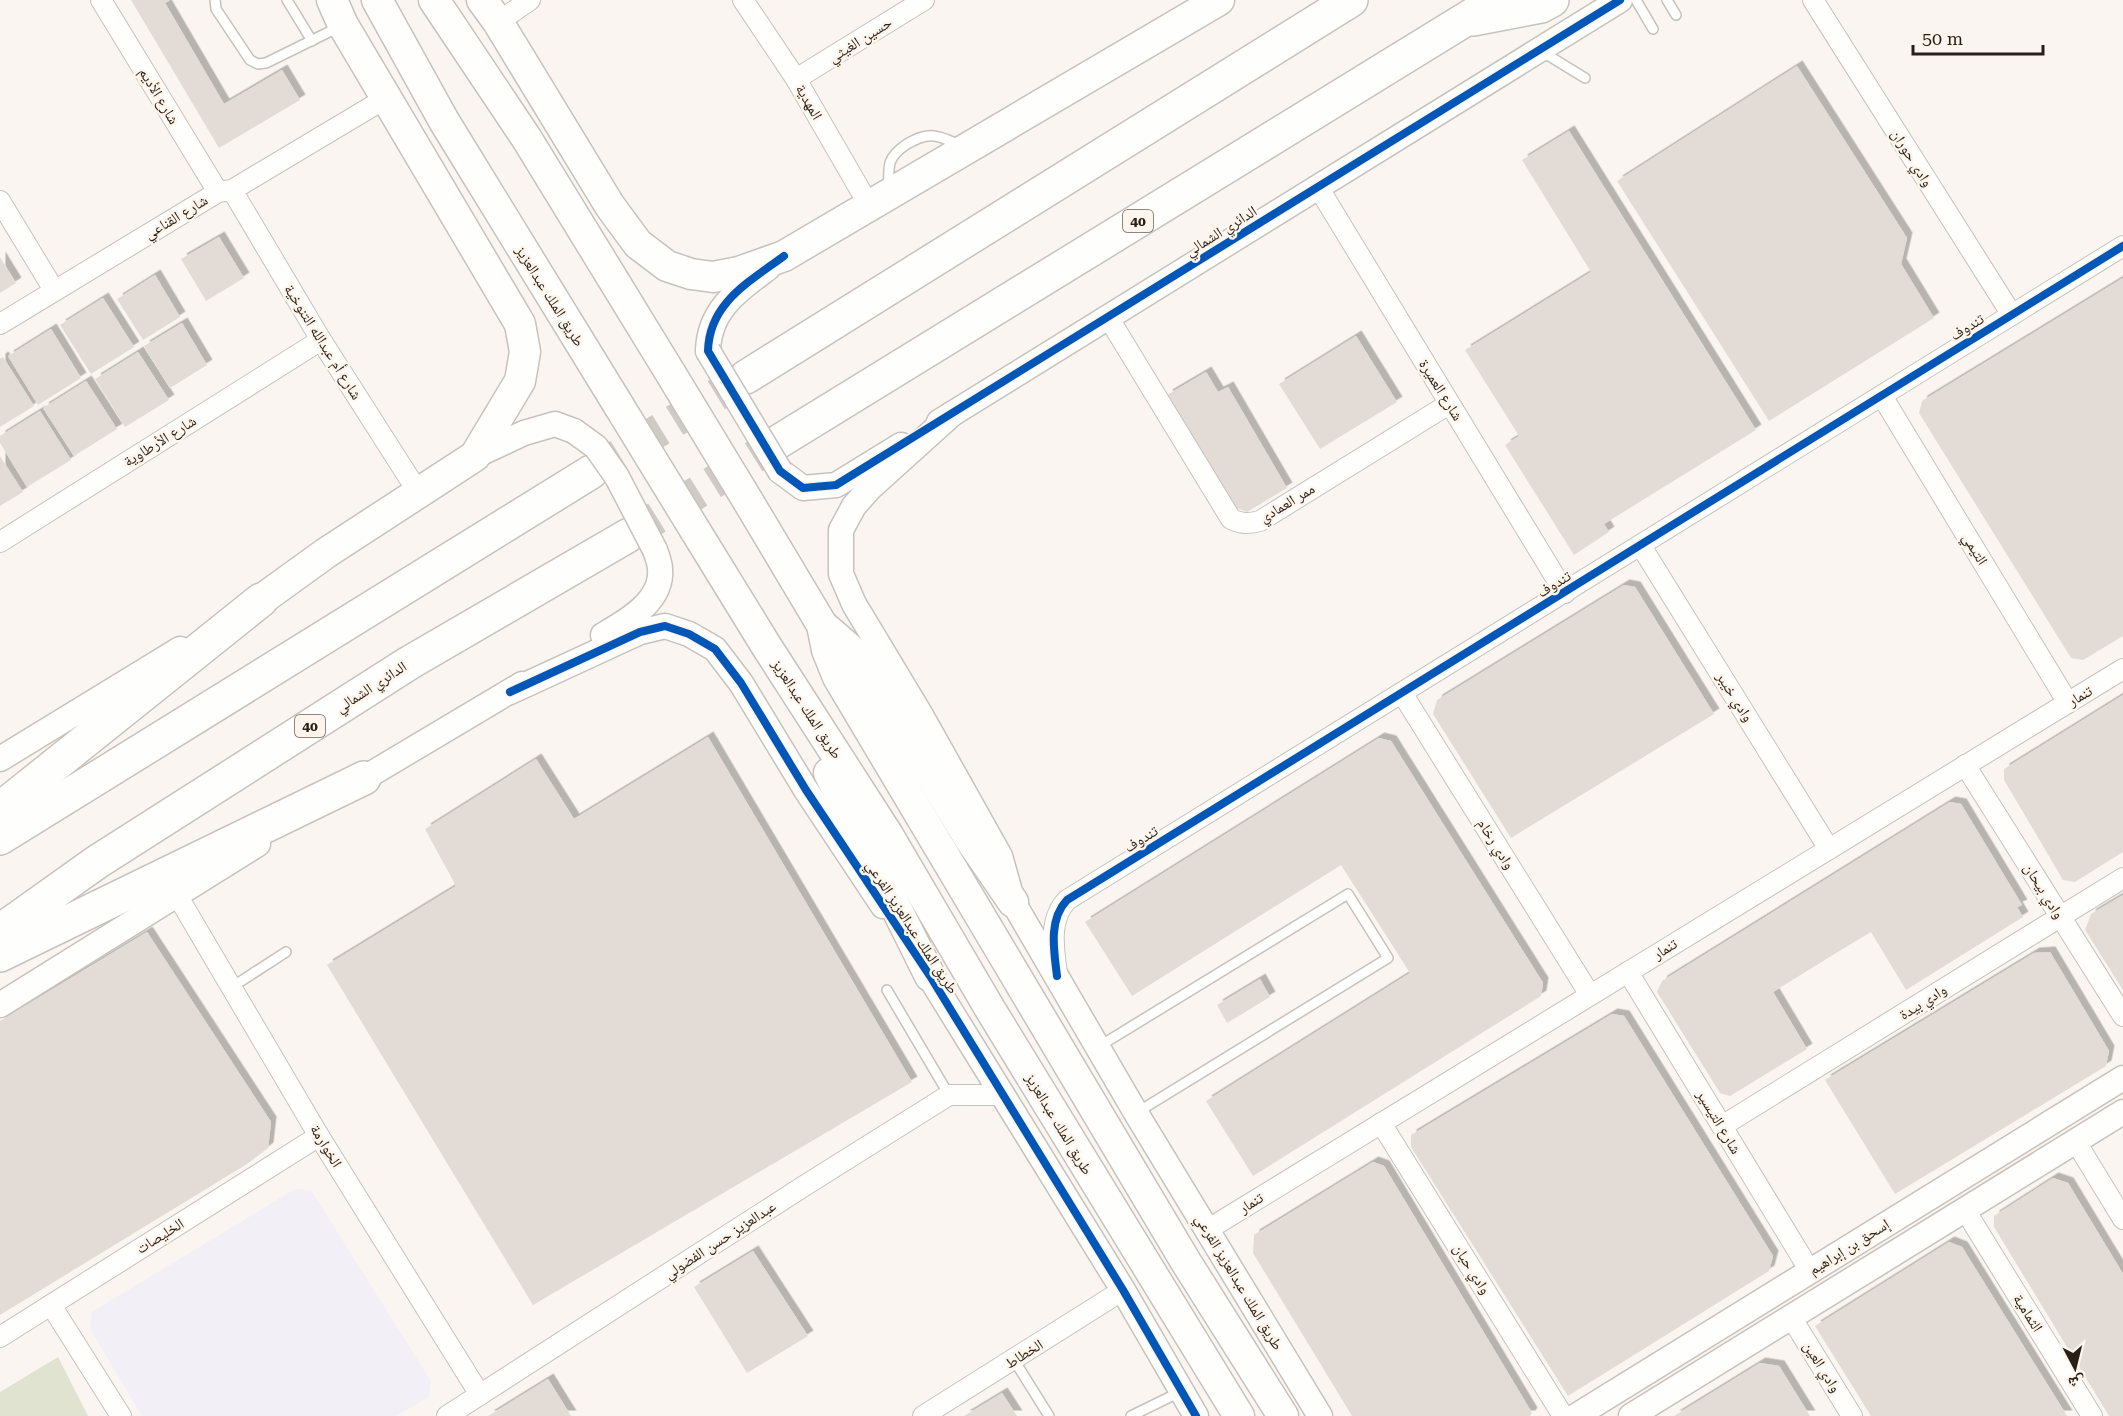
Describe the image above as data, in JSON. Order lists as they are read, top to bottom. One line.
{"streets":{"highway":["40","الدائري الشمالي"],"main road":["طريق الملك عبدالعزيز"],"street":["حسين الغيثي","شارع الأديم","المهدية","وادي حوران","شارع القناعي","تندوف","شارع أم عبدالله التنوخية","شارع العميرة","شارع الأرطاوية","ممر العمادي","التيمي","تنمار","وادي خيبر","وادي رخام","وادي بيحان","طريق الملك عبدالعزيز الفرعي","وادي بيدة","شارع التيسير","الخوارمة","الخليصات","عبدالعزيز حسن الفضولي","إسحق بن إبراهيم","وادي حبان","الثمامية","الخطاط","وادي العين"]},"crossings":[["حسين الغيثي","المهدية"],["شارع الأديم","شارع القناعي"],["شارع الأديم","شارع أم عبدالله التنوخية"],["وادي حوران","تندوف"],["شارع القناعي","شارع أم عبدالله التنوخية"],["40","الدائري الشمالي"],["الدائري الشمالي","شارع العميرة"],["الدائري الشمالي","ممر العمادي"],["الدائري الشمالي","طريق الملك عبدالعزيز الفرعي"],["تندوف","شارع العميرة"],["تندوف","التيمي"],["تندوف","وادي خيبر"],["تندوف","وادي رخام"],["تندوف","طريق الملك عبدالعزيز الفرعي"],["شارع أم عبدالله التنوخية","شارع الأرطاوية"],["شارع العميرة","ممر العمادي"],["التيمي","تنمار"],["تنمار","وادي خيبر"],["تنمار","وادي رخام"],["تنمار","وادي بيحان"],["تنمار","طريق الملك عبدالعزيز الفرعي"],["تنمار","شارع التيسير"],["تنمار","وادي حبان"],["وادي بيحان","وادي بيدة"],["طريق الملك عبدالعزيز الفرعي","الخطاط"],["وادي بيدة","شارع التيسير"],["شارع التيسير","إسحق بن إبراهيم"],["الخوارمة","الخليصات"],["الخوارمة","عبدالعزيز حسن الفضولي"],["إسحق بن إبراهيم","الثمامية"],["إسحق بن إبراهيم","وادي العين"]],"scale_bar":"50 m","north":"bottom"}
